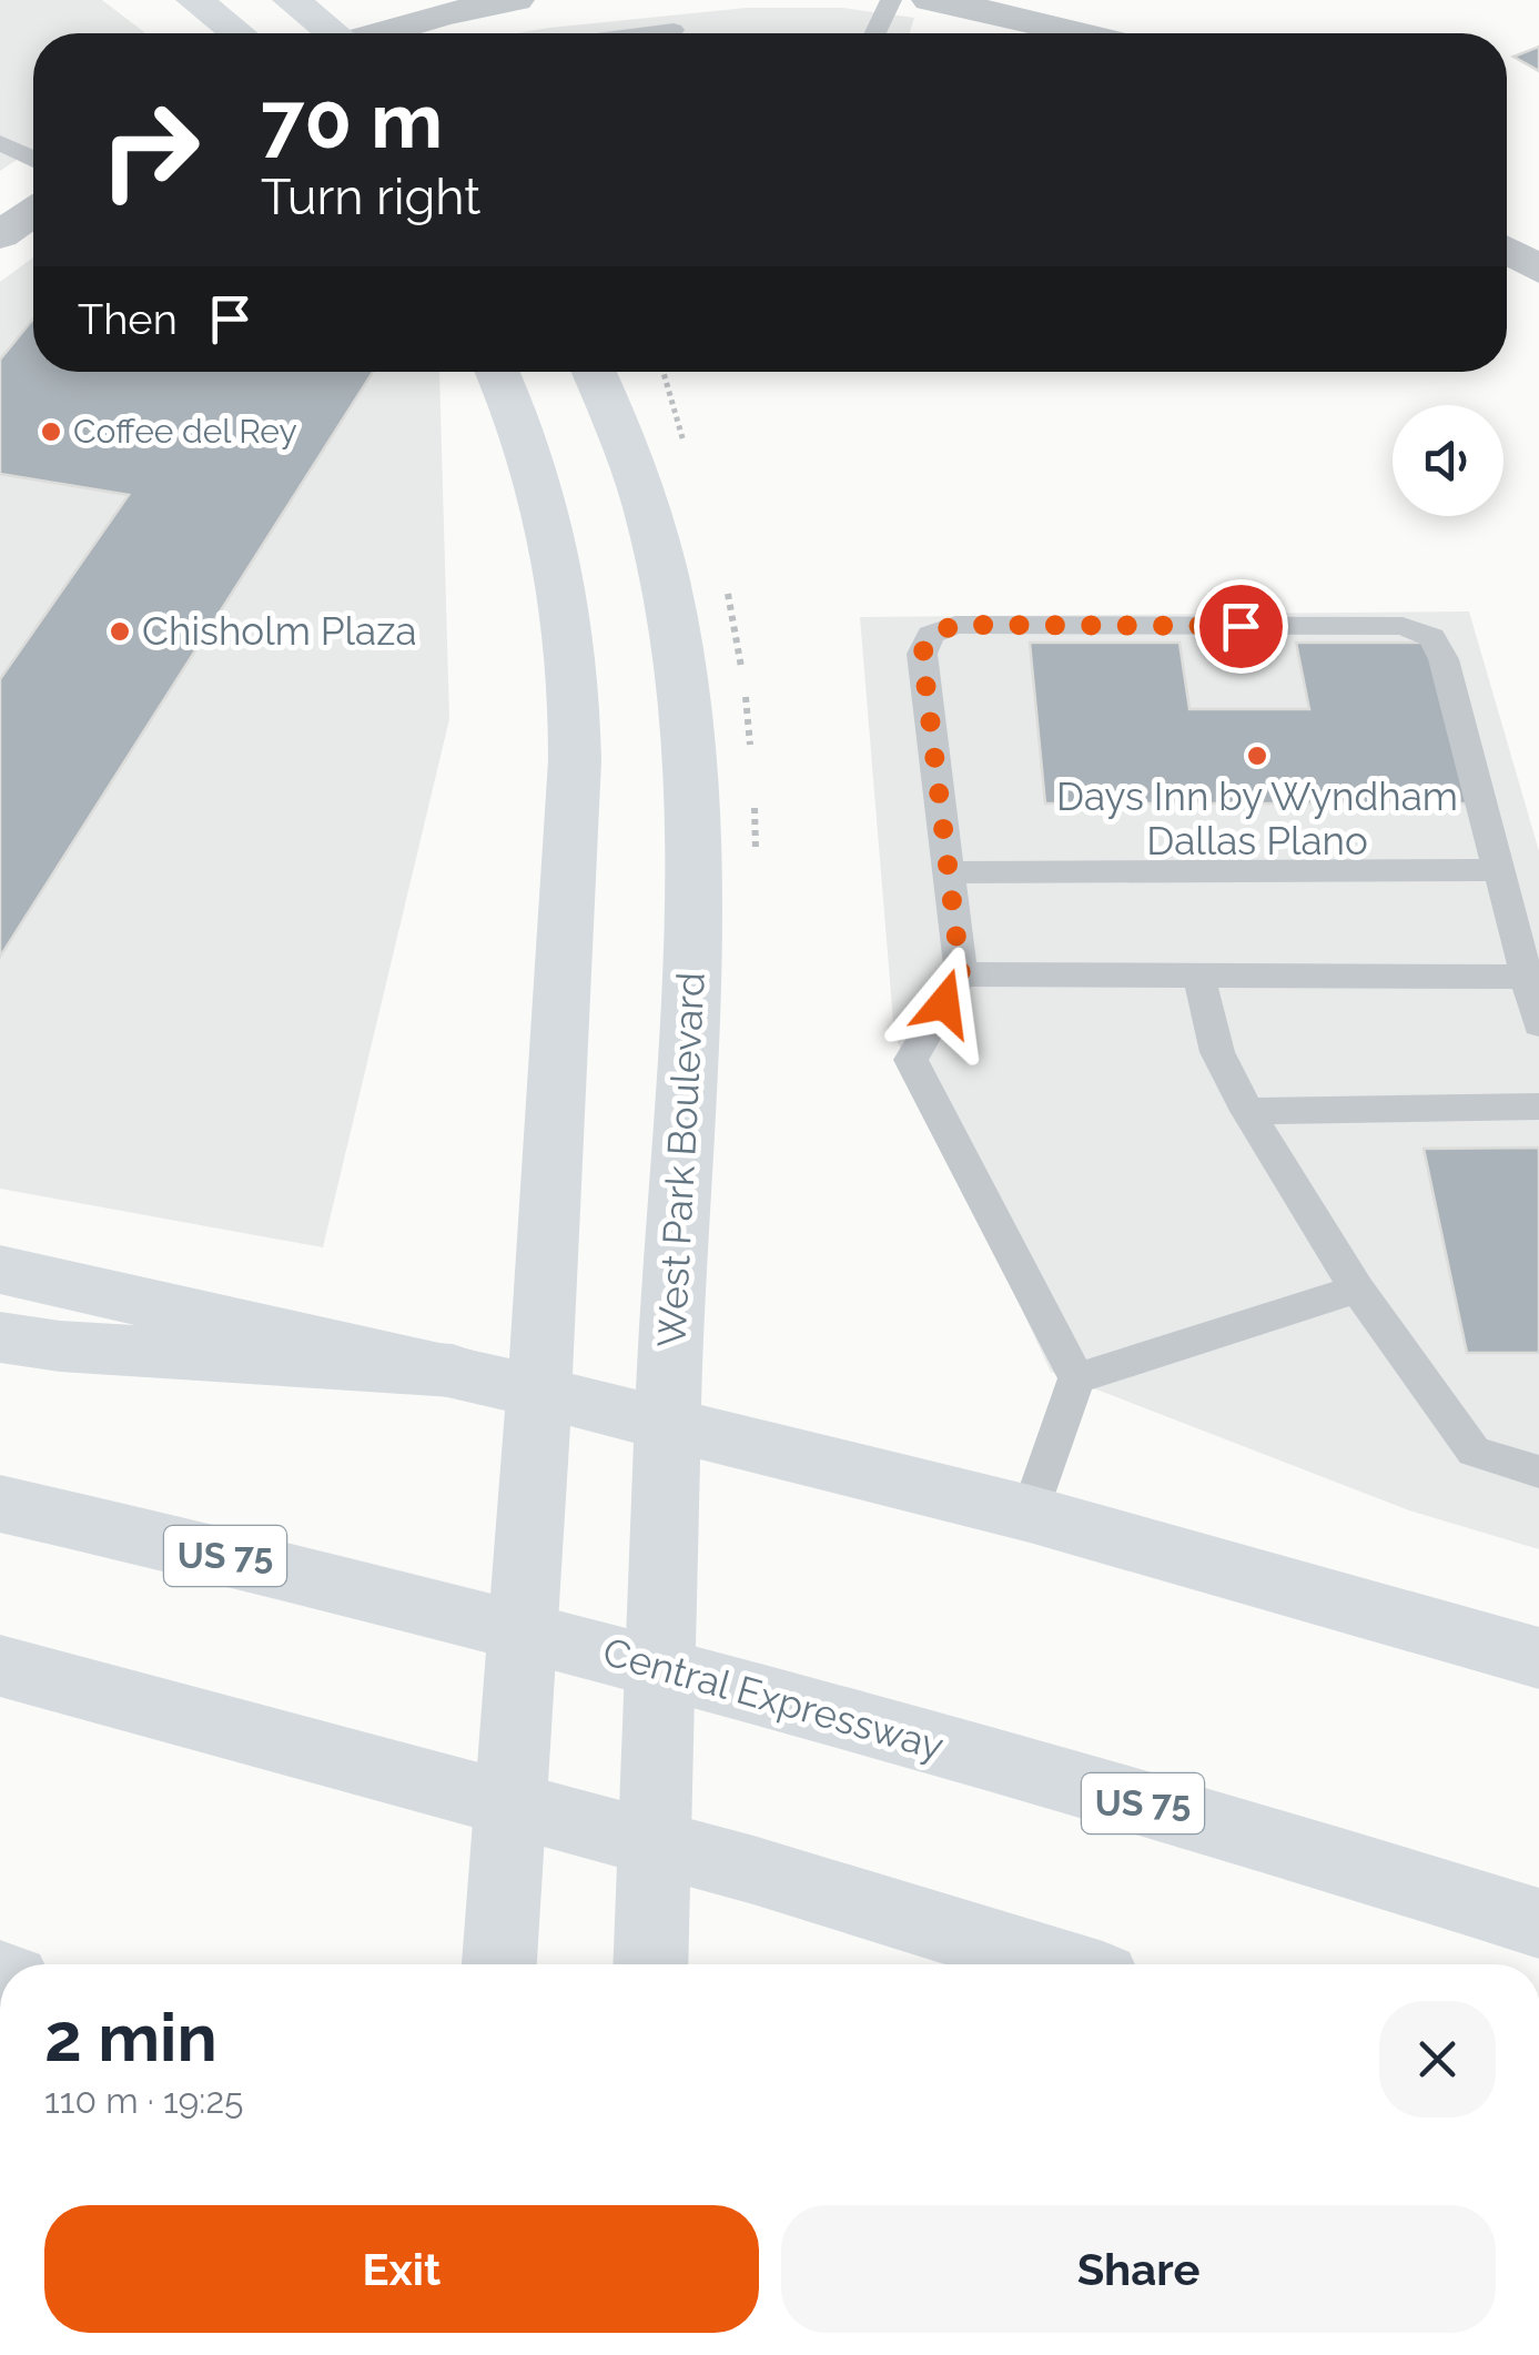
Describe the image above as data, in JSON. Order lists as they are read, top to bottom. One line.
{"streets":{"main road":["West Park Boulevard","US 75","Central Expressway"]},"places":["Coffee del Rey","Chisholm Plaza","Days Inn by Wyndham Dallas Plano"],"page":{"turn":["70 m","Turn right"],"then":"Then","heading":["2 min","110 m · 19:25"],"buttons":["Exit","Share"]}}
